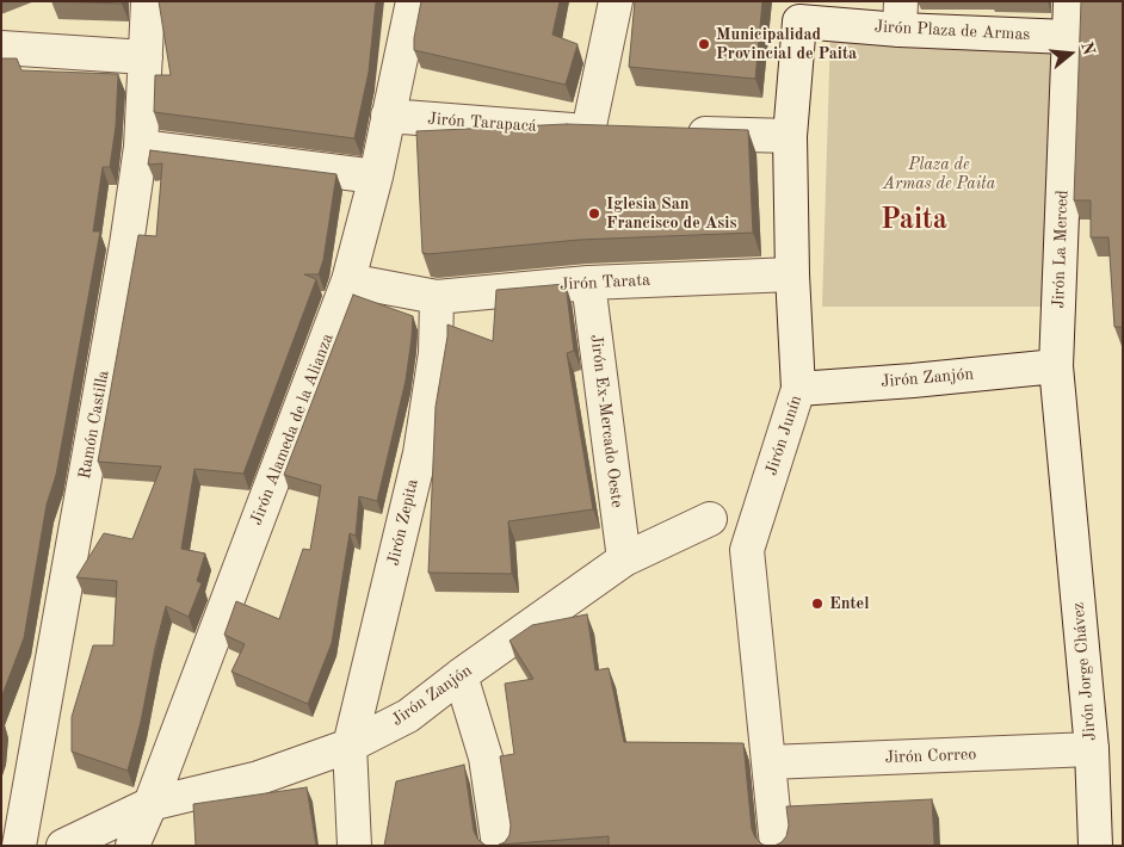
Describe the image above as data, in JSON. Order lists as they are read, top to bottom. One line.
{"streets":{"street":["Jirón Plaza de Armas","Jirón Tarapacá","Jirón La Merced","Jirón Tarata","Jirón Zanjón","Jirón Ex-Mercado Oeste","Ramón Castilla","Jirón Alameda de la Alianza","Jirón Junín","Jirón Zepita","Jirón Jorge Chávez","Jirón Correo"]},"crossings":[["Jirón Plaza de Armas","Jirón La Merced"],["Jirón Plaza de Armas","Jirón Junín"],["Jirón Tarapacá","Jirón Alameda de la Alianza"],["Jirón La Merced","Jirón Zanjón"],["Jirón La Merced","Jirón Jorge Chávez"],["Jirón Tarata","Jirón Ex-Mercado Oeste"],["Jirón Tarata","Jirón Alameda de la Alianza"],["Jirón Tarata","Jirón Junín"],["Jirón Tarata","Jirón Zepita"],["Jirón Zanjón","Jirón Ex-Mercado Oeste"],["Jirón Zanjón","Jirón Alameda de la Alianza"],["Jirón Zanjón","Jirón Junín"],["Jirón Zanjón","Jirón Zepita"],["Jirón Junín","Jirón Correo"],["Jirón Jorge Chávez","Jirón Correo"]],"districts":["Paita"],"parks":["Plaza de Armas de Paita"],"places":["Municipalidad Provincial de Paita","Iglesia San Francisco de Asis","Entel"],"north":"right"}
